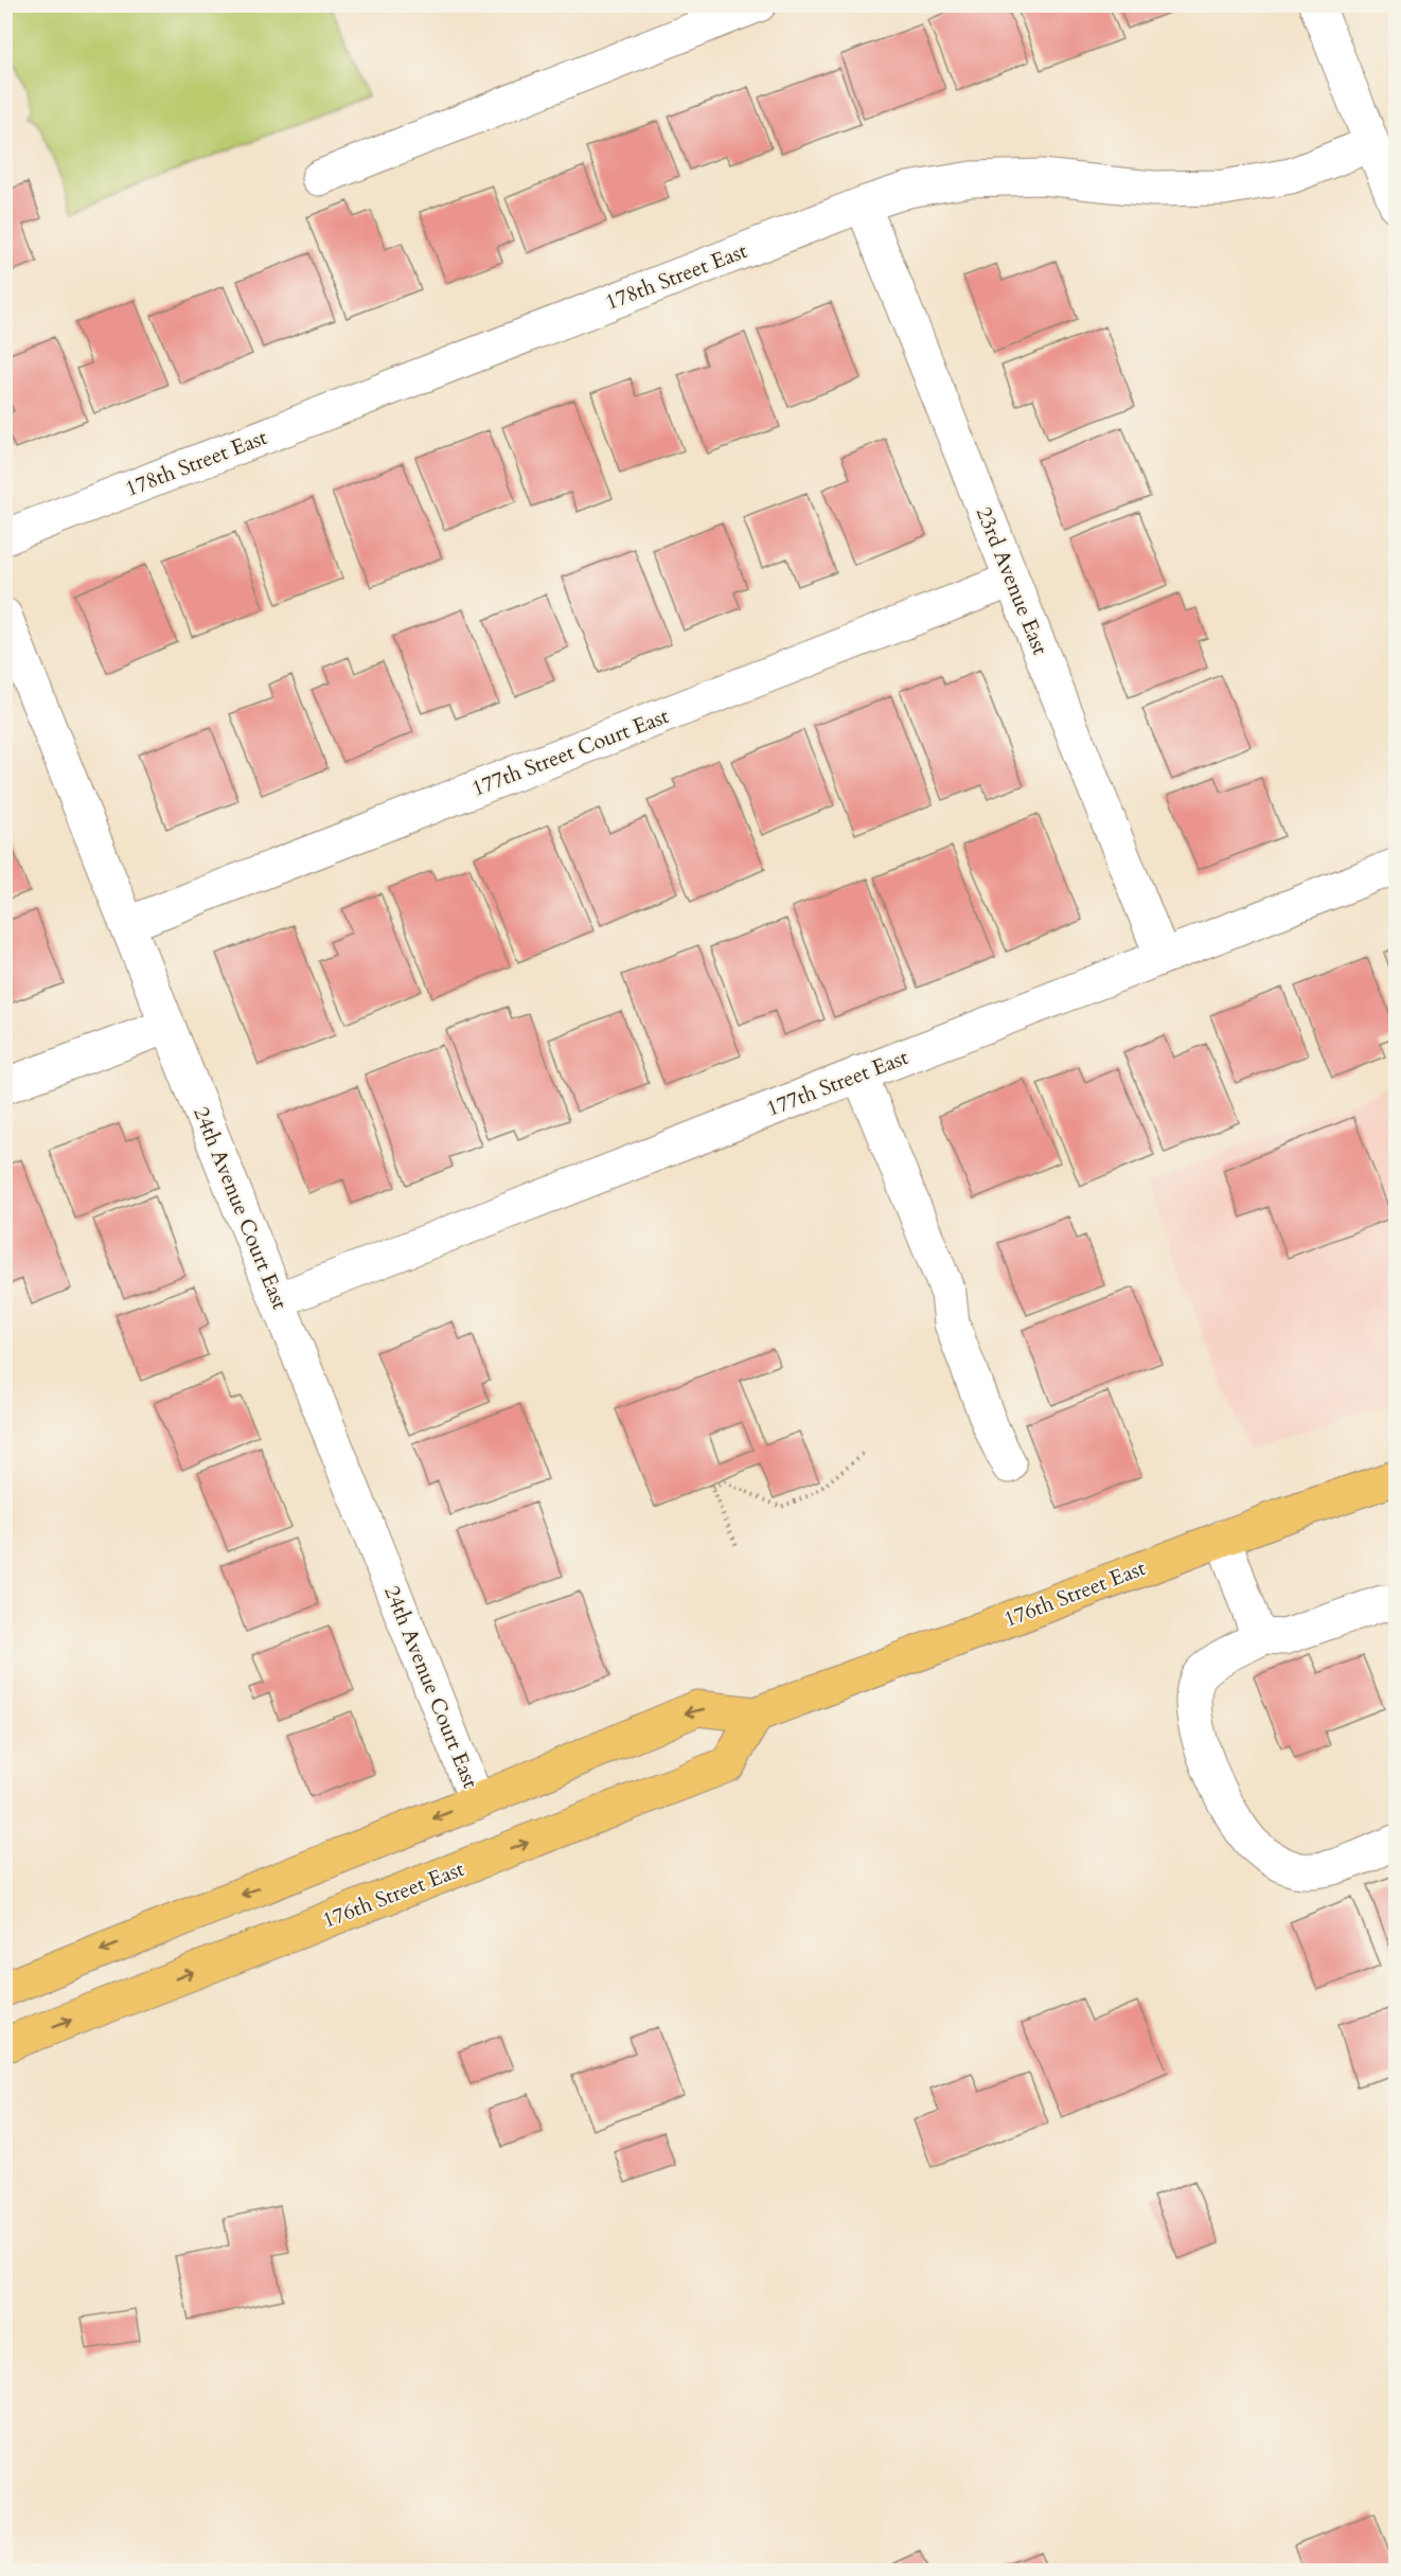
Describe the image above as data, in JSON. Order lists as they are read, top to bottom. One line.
{"streets":{"main road":["176th Street East"],"street":["178th Street East","23rd Avenue East","177th Street Court East","177th Street East","24th Avenue Court East"]},"crossings":[["178th Street East","23rd Avenue East"],["23rd Avenue East","177th Street Court East"],["23rd Avenue East","177th Street East"],["177th Street Court East","24th Avenue Court East"],["177th Street East","24th Avenue Court East"],["24th Avenue Court East","176th Street East"]]}
